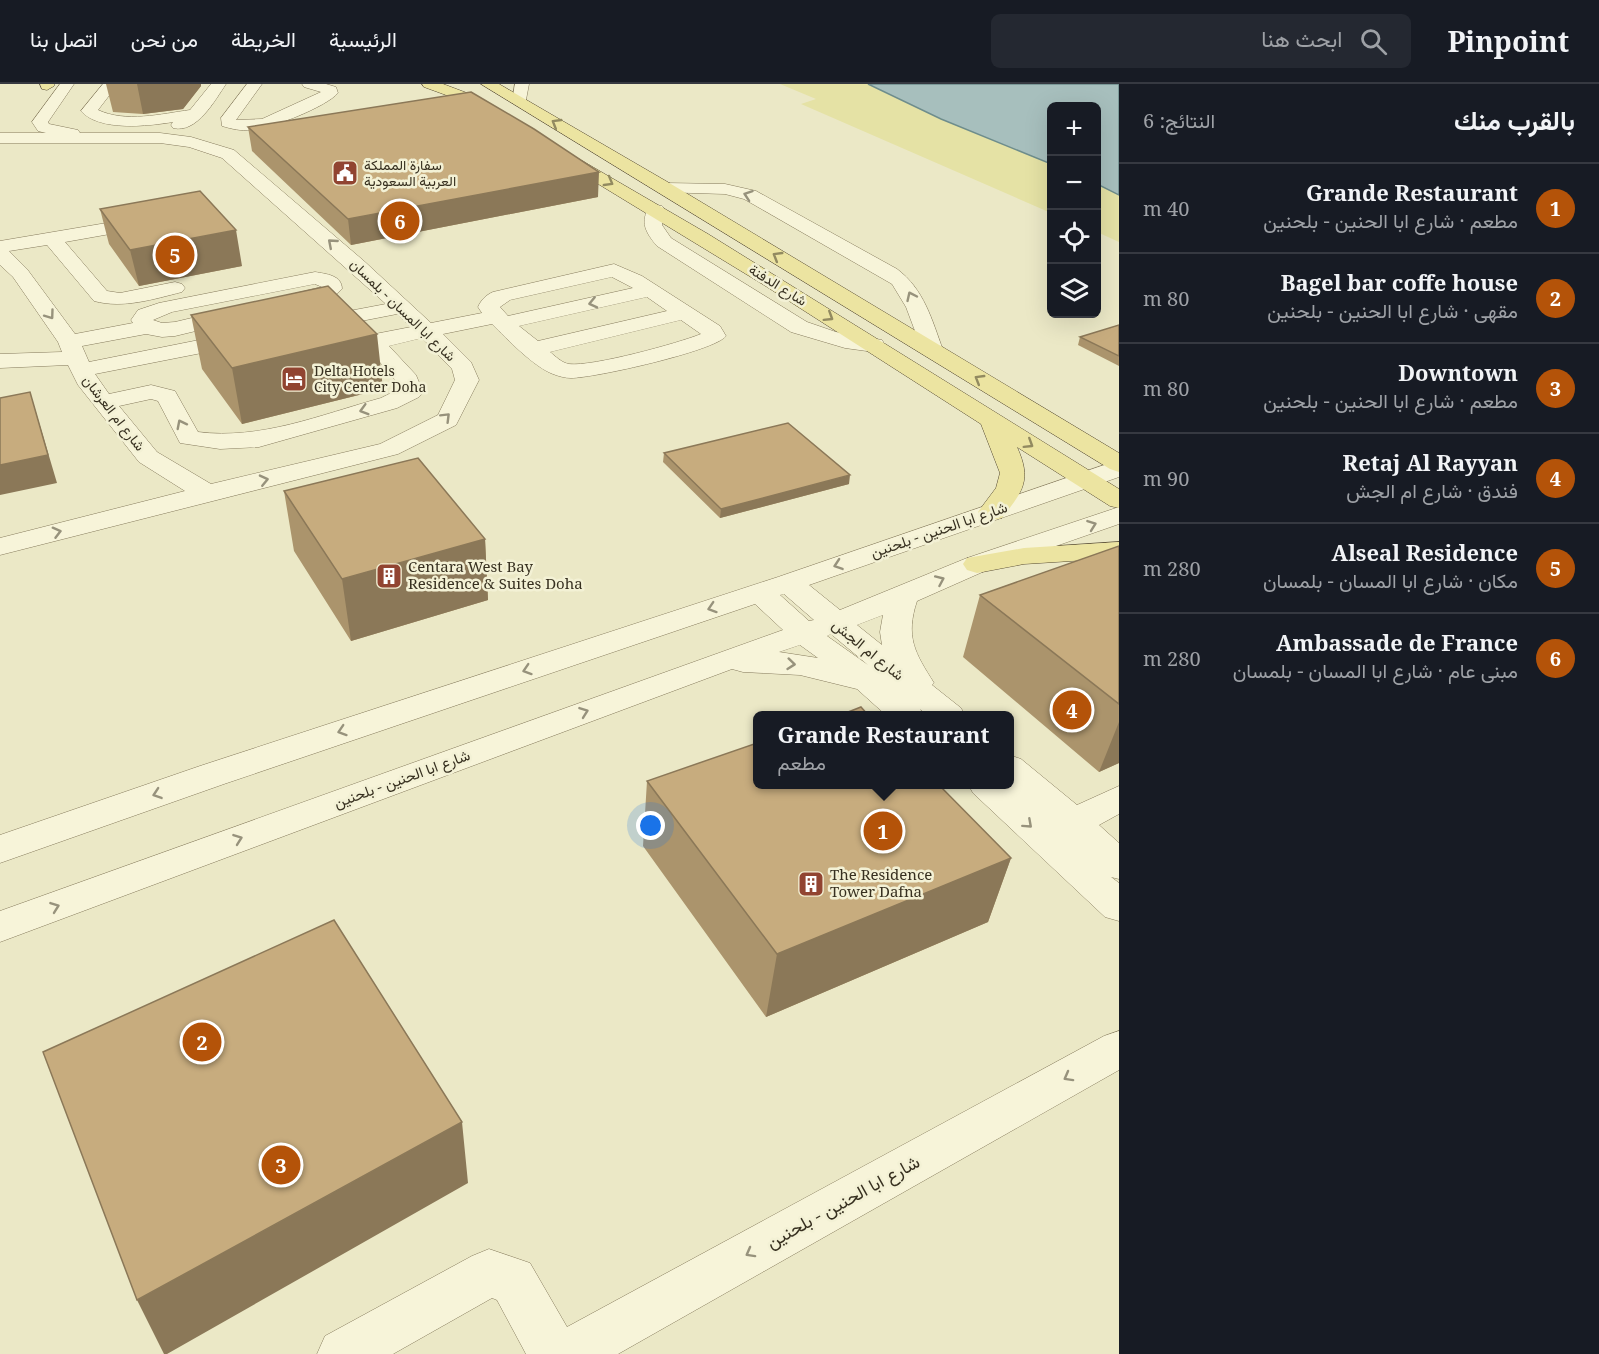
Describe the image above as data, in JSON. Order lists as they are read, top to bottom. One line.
{"streets":{"main road":["شارع الدفنة"],"street":["شارع ابا المسان - بلمسان","شارع ام العرشان","شارع ابا الحنين - بلحنين","شارع ام الجش"]},"crossings":[["شارع الدفنة","شارع ابا الحنين - بلحنين"],["شارع ابا المسان - بلمسان","شارع ام العرشان"],["شارع ابا الحنين - بلحنين","شارع ام الجش"]],"places":{"public building":["سفارة المملكة العربية السعودية"],"hotel":["Delta Hotels City Center Doha"],"building":["Centara West Bay Residence & Suites Doha","The Residence Tower Dafna"]},"page":{"header":"Pinpoint","search":"ابحث هنا","nav":["الرئيسية","الخريطة","من نحن","اتصل بنا"],"heading":["بالقرب منك","النتائج: 6"],"map_buttons":["+","−"],"list":[{"mark":"1","name":"Grande Restaurant","note":"مطعم · شارع ابا الحنين - بلحنين","value":"40 m"},{"mark":"2","name":"Bagel bar coffe house","note":"مقهى · شارع ابا الحنين - بلحنين","value":"80 m"},{"mark":"3","name":"Downtown","note":"مطعم · شارع ابا الحنين - بلحنين","value":"80 m"},{"mark":"4","name":"Retaj Al Rayyan","note":"فندق · شارع ام الجش","value":"90 m"},{"mark":"5","name":"Alseal Residence","note":"مكان · شارع ابا المسان - بلمسان","value":"280 m"},{"mark":"6","name":"Ambassade de France","note":"مبنى عام · شارع ابا المسان - بلمسان","value":"280 m"}],"pins":["6","5","4","1","2","3"],"popup":["Grande Restaurant","مطعم"]}}
